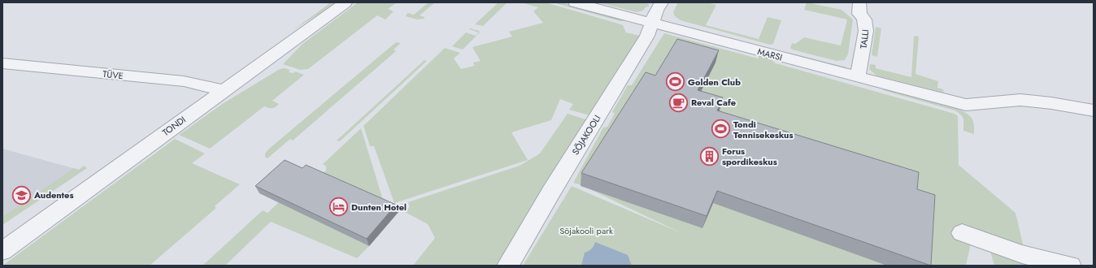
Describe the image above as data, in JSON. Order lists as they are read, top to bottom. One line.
{"streets":{"street":["TALLI","MARSI","TÜVE","TONDI","SÕJAKOOLI"]},"crossings":[["TALLI","MARSI"],["MARSI","SÕJAKOOLI"],["TÜVE","TONDI"]],"parks":["Sõjakooli park"],"places":{"sports":["Golden Club","Tondi Tennisekeskus"],"cafe":["Reval Cafe"],"building":["Forus spordikeskus"],"school or university":["Audentes"],"hotel":["Dunten Hotel"]}}
